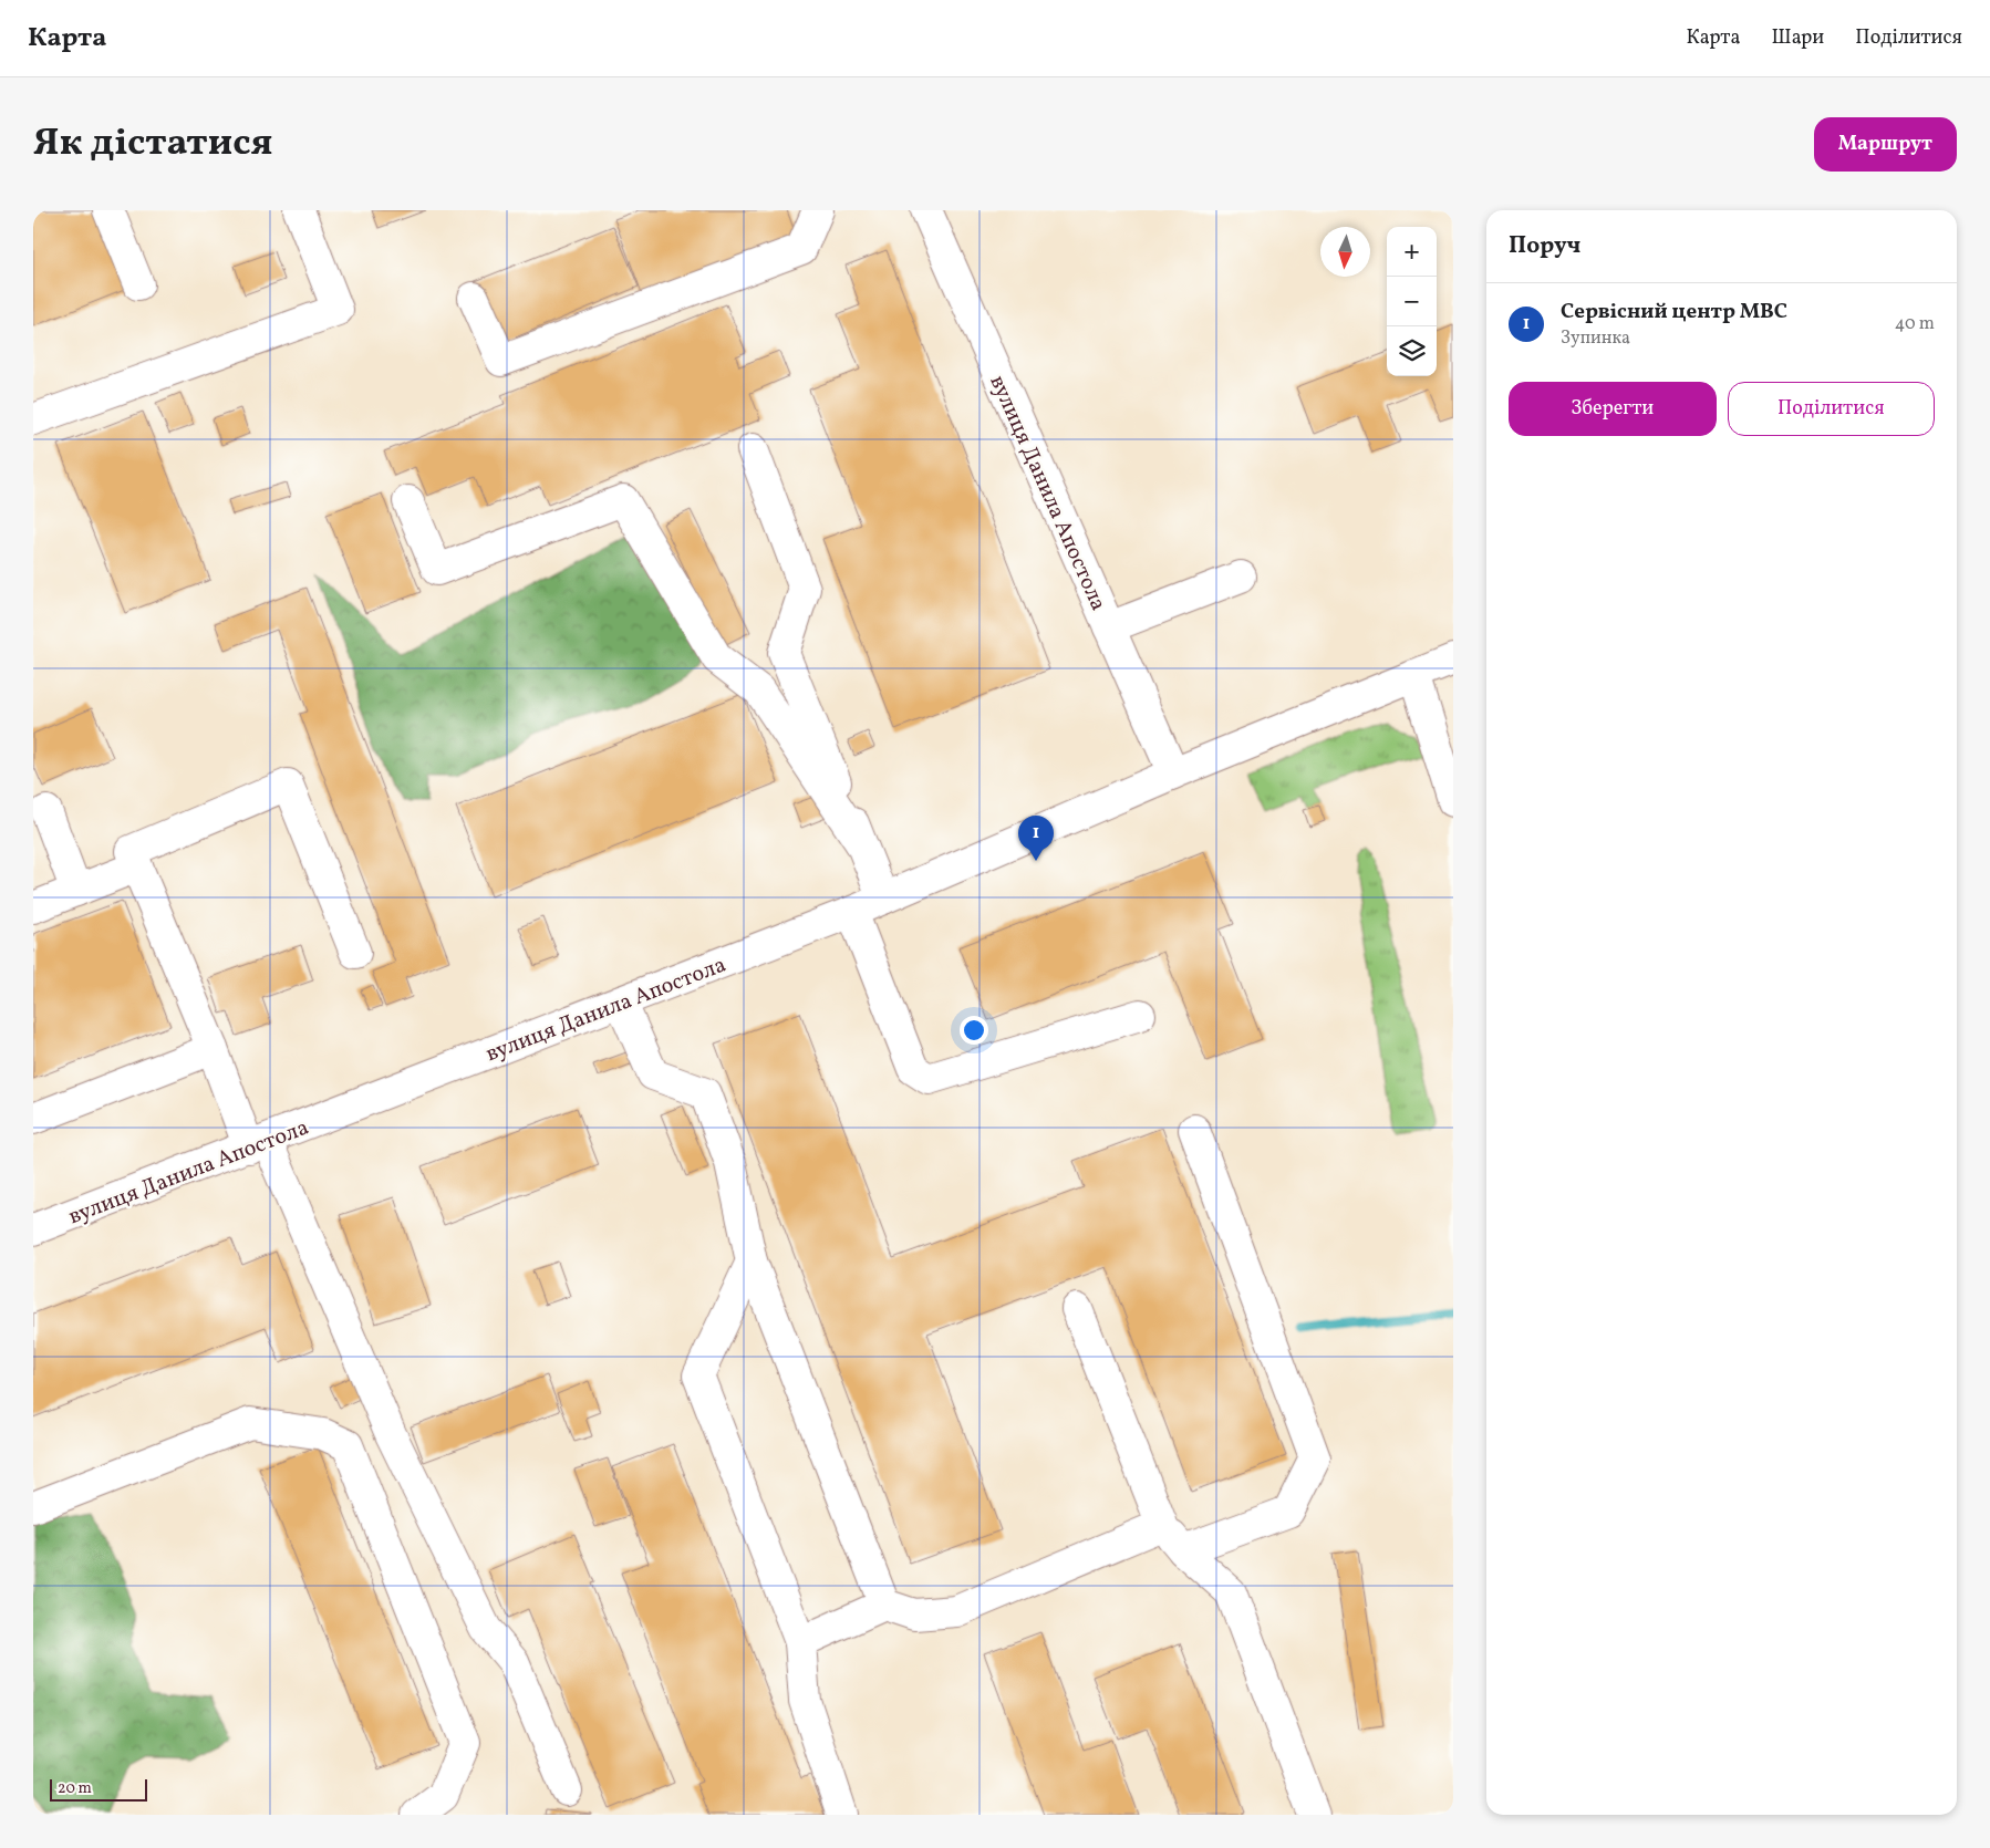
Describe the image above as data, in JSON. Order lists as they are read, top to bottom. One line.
{"streets":{"street":["вулиця Данила Апостола"]},"scale_bar":"20 m","north":"bottom","page":{"header":"Карта","nav":["Карта","Шари","Поділитися"],"title":"Як дістатися","buttons":["Маршрут",["Зберегти","Поділитися"]],"heading":"Поруч","map_buttons":["+","−"],"list":[{"mark":"1","name":"Сервісний центр МВС","note":"Зупинка","value":"40 m"}],"pins":"1","scale":"20 m"}}
